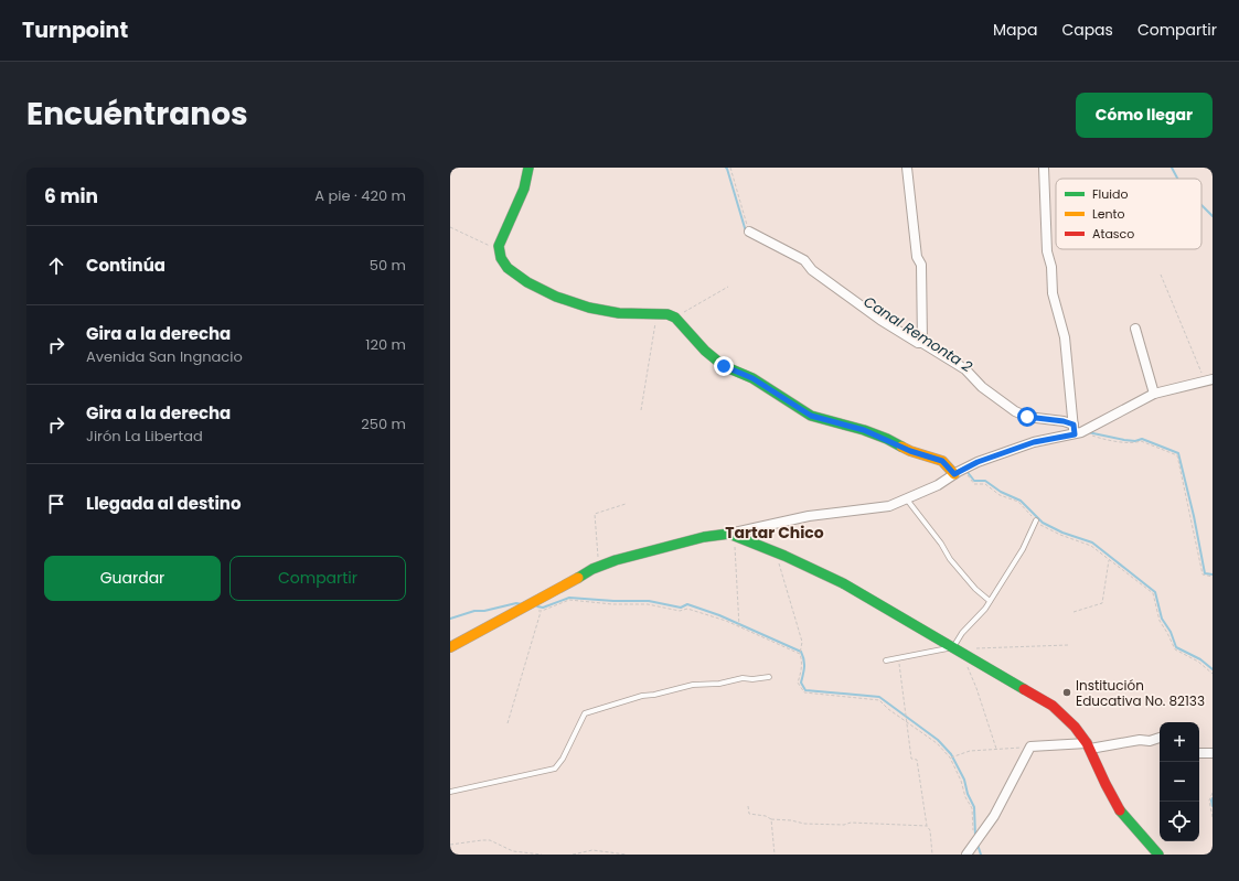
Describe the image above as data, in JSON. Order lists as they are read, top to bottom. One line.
{"districts":["Tartar Chico"],"water":["Canal Remonta 2"],"places":["Institución Educativa No. 82133"],"legend":["Fluido","Lento","Atasco"],"page":{"header":"Turnpoint","nav":["Mapa","Capas","Compartir"],"title":"Encuéntranos","buttons":["Cómo llegar",["Guardar","Compartir"]],"heading":["6 min","A pie · 420 m"],"list":[["Continúa","50 m"],["Gira a la derecha","Avenida San Ingnacio","120 m"],["Gira a la derecha","Jirón La Libertad","250 m"],"Llegada al destino"],"map_buttons":["+","−"]}}
